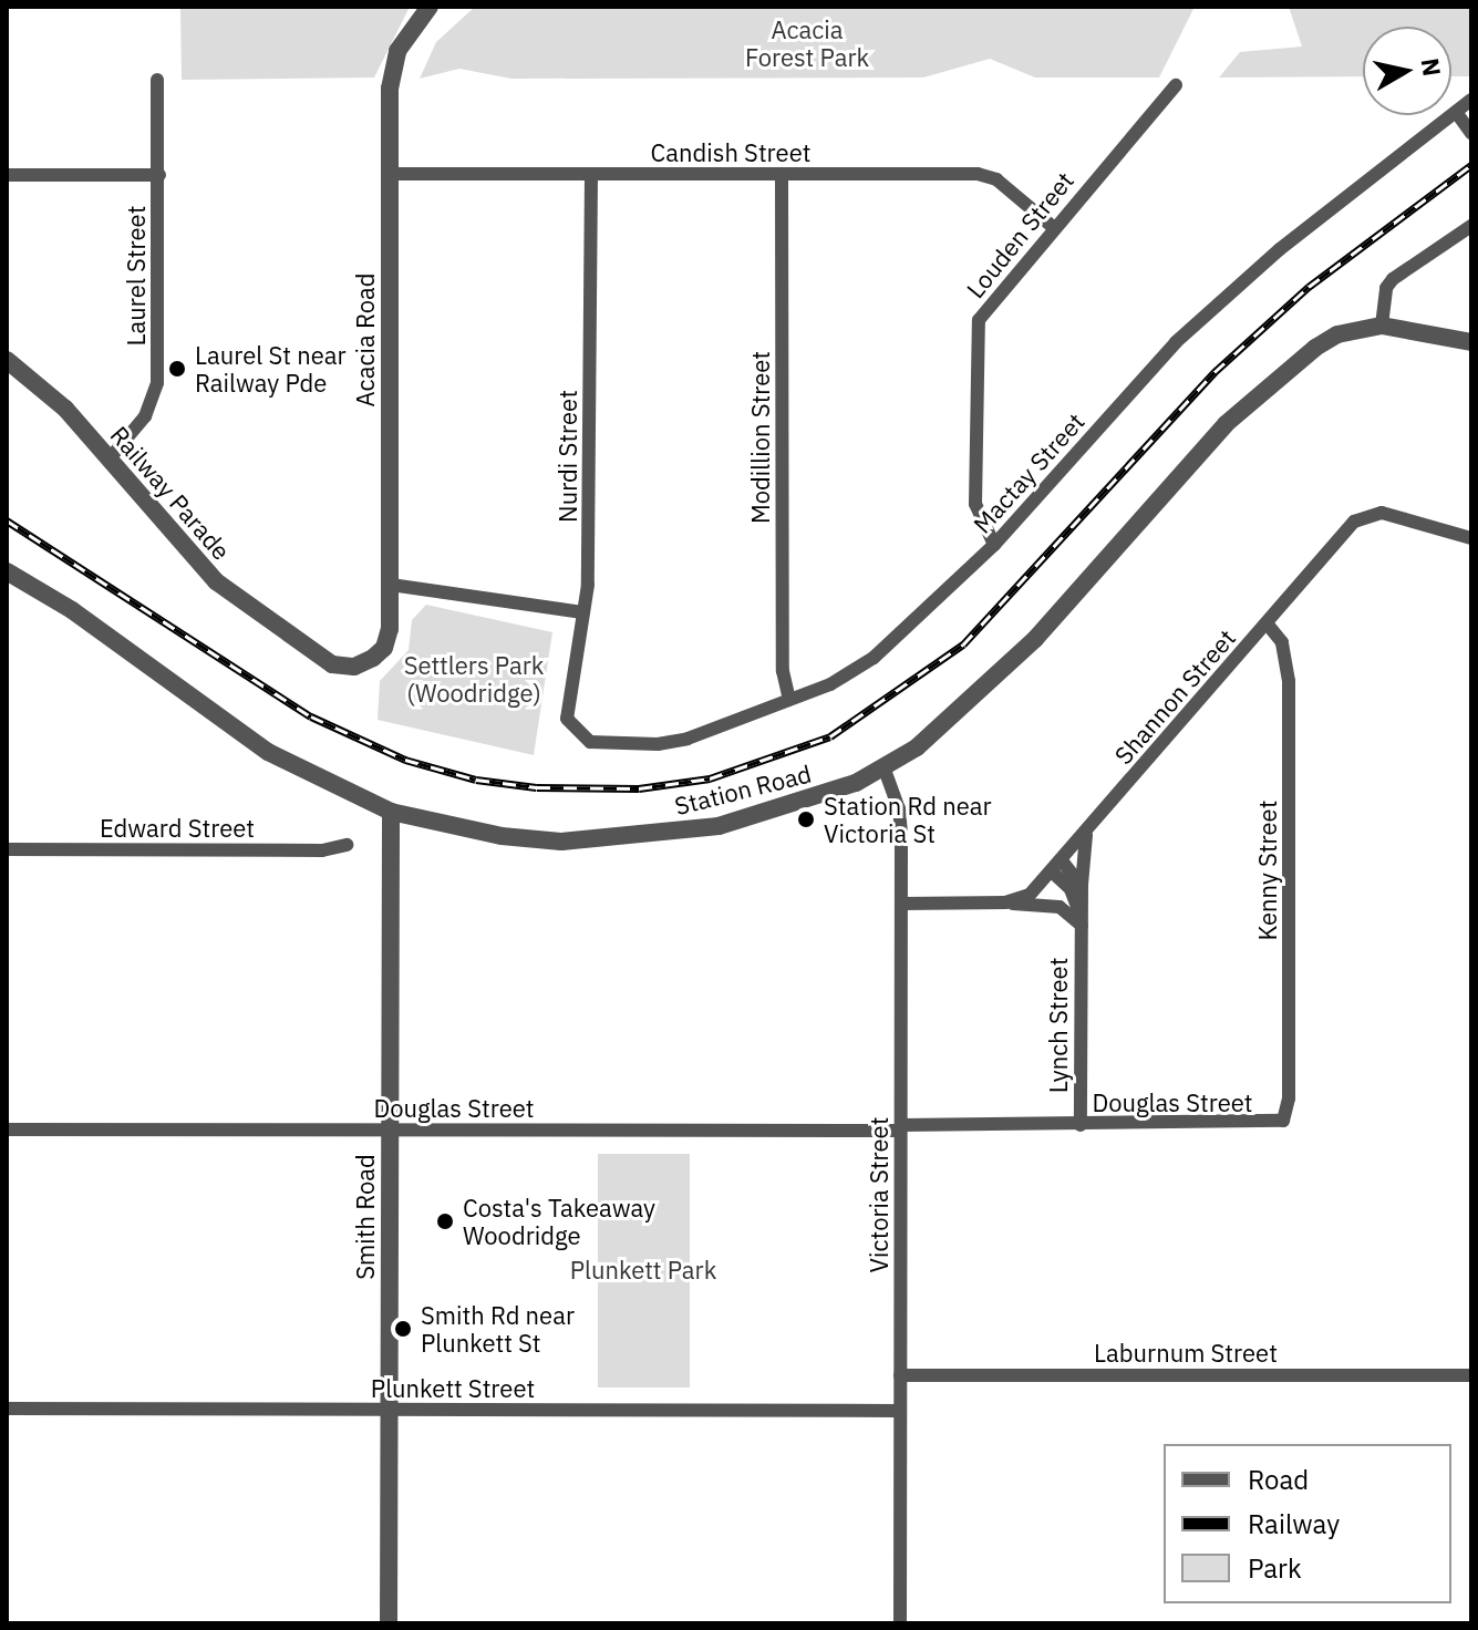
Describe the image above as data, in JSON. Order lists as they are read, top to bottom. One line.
{"streets":{"street":["Candish Street","Louden Street","Laurel Street","Acacia Road","Modillion Street","Nurdi Street","Mactay Street","Railway Parade","Shannon Street","Station Road","Edward Street","Kenny Street","Lynch Street","Douglas Street","Victoria Street","Smith Road","Laburnum Street","Plunkett Street"]},"crossings":[["Candish Street","Louden Street"],["Candish Street","Acacia Road"],["Candish Street","Modillion Street"],["Candish Street","Nurdi Street"],["Louden Street","Mactay Street"],["Laurel Street","Railway Parade"],["Acacia Road","Railway Parade"],["Modillion Street","Mactay Street"],["Nurdi Street","Mactay Street"],["Shannon Street","Kenny Street"],["Shannon Street","Lynch Street"],["Shannon Street","Victoria Street"],["Station Road","Victoria Street"],["Station Road","Smith Road"],["Kenny Street","Douglas Street"],["Lynch Street","Douglas Street"],["Douglas Street","Victoria Street"],["Douglas Street","Smith Road"],["Victoria Street","Laburnum Street"],["Victoria Street","Plunkett Street"],["Smith Road","Plunkett Street"]],"parks":["Acacia Forest Park","Settlers Park (Woodridge)","Plunkett Park"],"places":["Laurel St near Railway Pde","Station Rd near Victoria St","Costa's Takeaway Woodridge","Smith Rd near Plunkett St"],"legend":["Road","Railway","Park"],"north":"right"}
